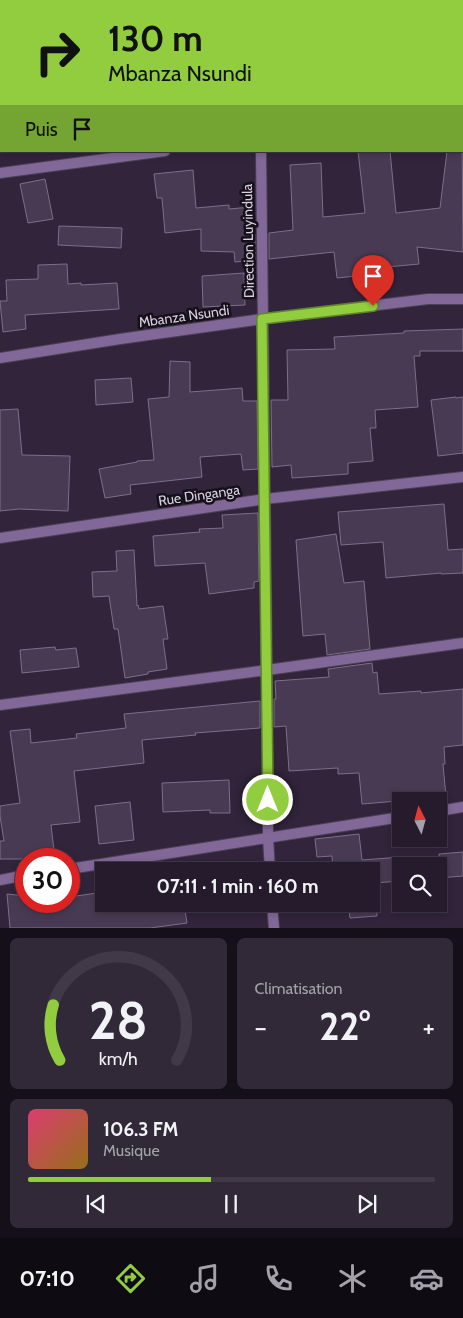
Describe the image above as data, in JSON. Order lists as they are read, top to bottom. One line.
{"streets":{"street":["Direction Luyindula","Mbanza Nsundi","Rue Dinganga"]},"crossings":[["Direction Luyindula","Mbanza Nsundi"],["Direction Luyindula","Rue Dinganga"]],"north":"top","page":{"turn":["130 m","Mbanza Nsundi"],"then":"Puis","limit":"30","trip":"07:11 · 1 min · 160 m","tile":"Climatisation","heat":["−","22°","+"],"song":["106.3 FM","Musique"],"tabs":"07:10","gauge":["28","km/h"]}}
